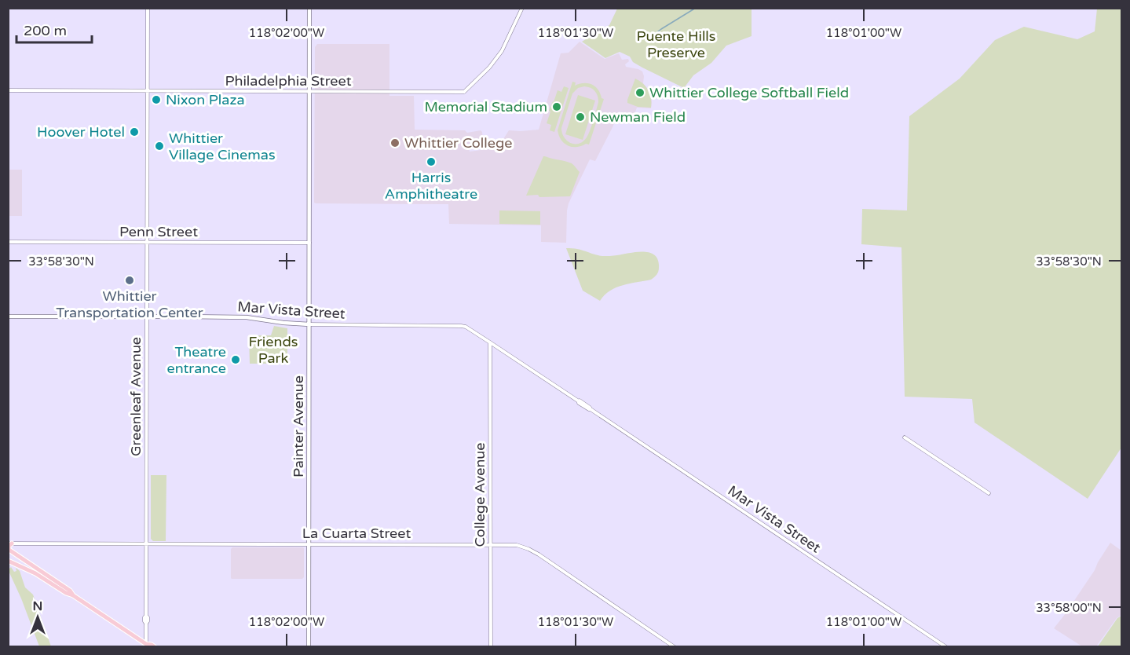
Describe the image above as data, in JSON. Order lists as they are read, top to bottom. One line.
{"streets":{"main road":["Mar Vista Street","Painter Avenue"],"street":["Philadelphia Street","Penn Street","Greenleaf Avenue","College Avenue","La Cuarta Street"]},"crossings":[["Philadelphia Street","Greenleaf Avenue"],["Philadelphia Street","Painter Avenue"],["Penn Street","Greenleaf Avenue"],["Penn Street","Painter Avenue"],["Mar Vista Street","Greenleaf Avenue"],["Mar Vista Street","Painter Avenue"],["Mar Vista Street","College Avenue"],["Greenleaf Avenue","La Cuarta Street"],["Painter Avenue","La Cuarta Street"],["College Avenue","La Cuarta Street"]],"parks":["Puente Hills Preserve","Friends Park"],"places":["Whittier College Softball Field","Nixon Plaza","Memorial Stadium","Newman Field","Hoover Hotel","Whittier College","Whittier Village Cinemas","Harris Amphitheatre","Whittier Transportation Center","Theatre entrance"],"scale_bar":"200 m","north":"top","coordinates":["118°02'00\"W","118°01'30\"W","118°01'00\"W","33°58'30\"N","33°58'00\"N"]}
